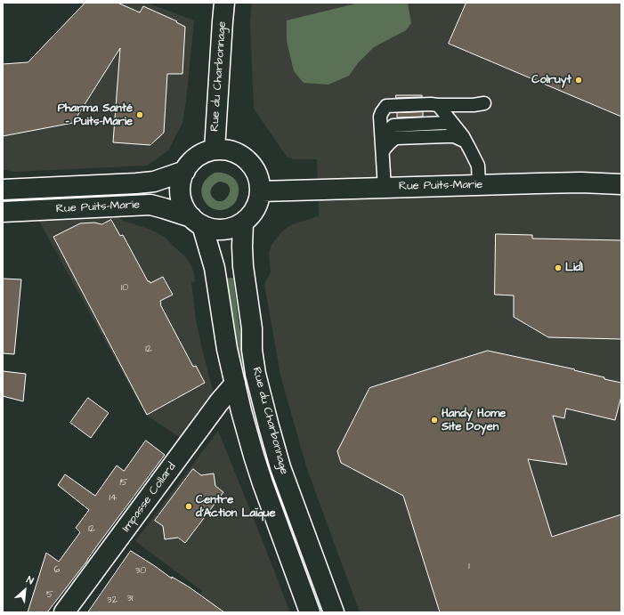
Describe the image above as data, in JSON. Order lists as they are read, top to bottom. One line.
{"streets":{"main road":["Rue du Charbonnage","Rue Puits-Marie","Impasse Collard"]},"crossings":[["Rue du Charbonnage","Rue Puits-Marie"],["Rue du Charbonnage","Impasse Collard"]],"places":["Colruyt","Pharma Santé - Puits-Marie","Lidl","Handy Home Site Doyen","Centre d'Action Laïque"],"house_numbers":["10","12","15","14","12","1","6","30","5","31","32"],"north":"top right"}
